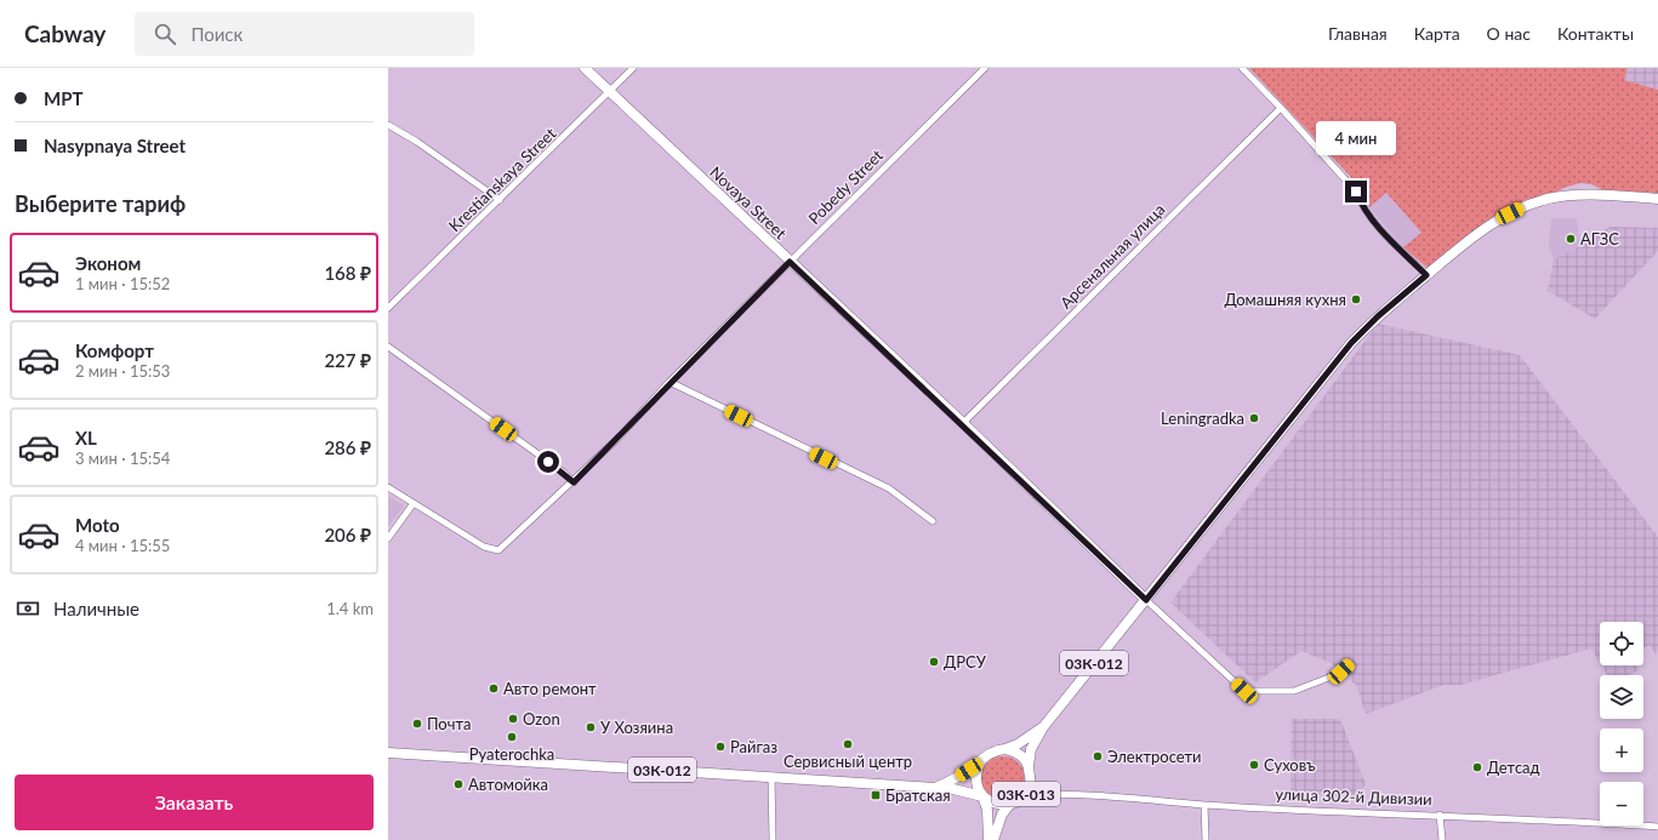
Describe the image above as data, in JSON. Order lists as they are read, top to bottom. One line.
{"streets":{"main road":["Novaya Street","03К-012","03К-013"],"street":["Krestianskaya Street","Pobedy Street","Арсенальная улица","улица 302-й Дивизии"]},"crossings":[["Krestianskaya Street","Novaya Street"],["Pobedy Street","Novaya Street"],["Novaya Street","Арсенальная улица"],["Novaya Street","03К-012"],["03К-012","03К-013"],["03К-013","улица 302-й Дивизии"]],"places":{"other":["АГЗС","Домашняя кухня","Leningradka","ДРСУ","Авто ремонт","Ozon","Почта","У Хозяина","Pyaterochka","Сервисный центр","Райгаз","Электросети","Суховъ","Детсад","Автомойка"],"transit":["Братская"]},"page":{"header":"Cabway","search":"Поиск","nav":["Главная","Карта","О нас","Контакты"],"banner":["МРТ","Nasypnaya Street"],"bubble":"4 мин","heading":"Выберите тариф","list":[{"name":"Эконом","note":"1 мин · 15:52","value":"168 ₽"},{"name":"Комфорт","note":"2 мин · 15:53","value":"227 ₽"},{"name":"XL","note":"3 мин · 15:54","value":"286 ₽"},{"name":"Moto","note":"4 мин · 15:55","value":"206 ₽"}],"pay":["Наличные","1.4 km"],"map_buttons":["+","−"],"buttons":"Заказать"}}
